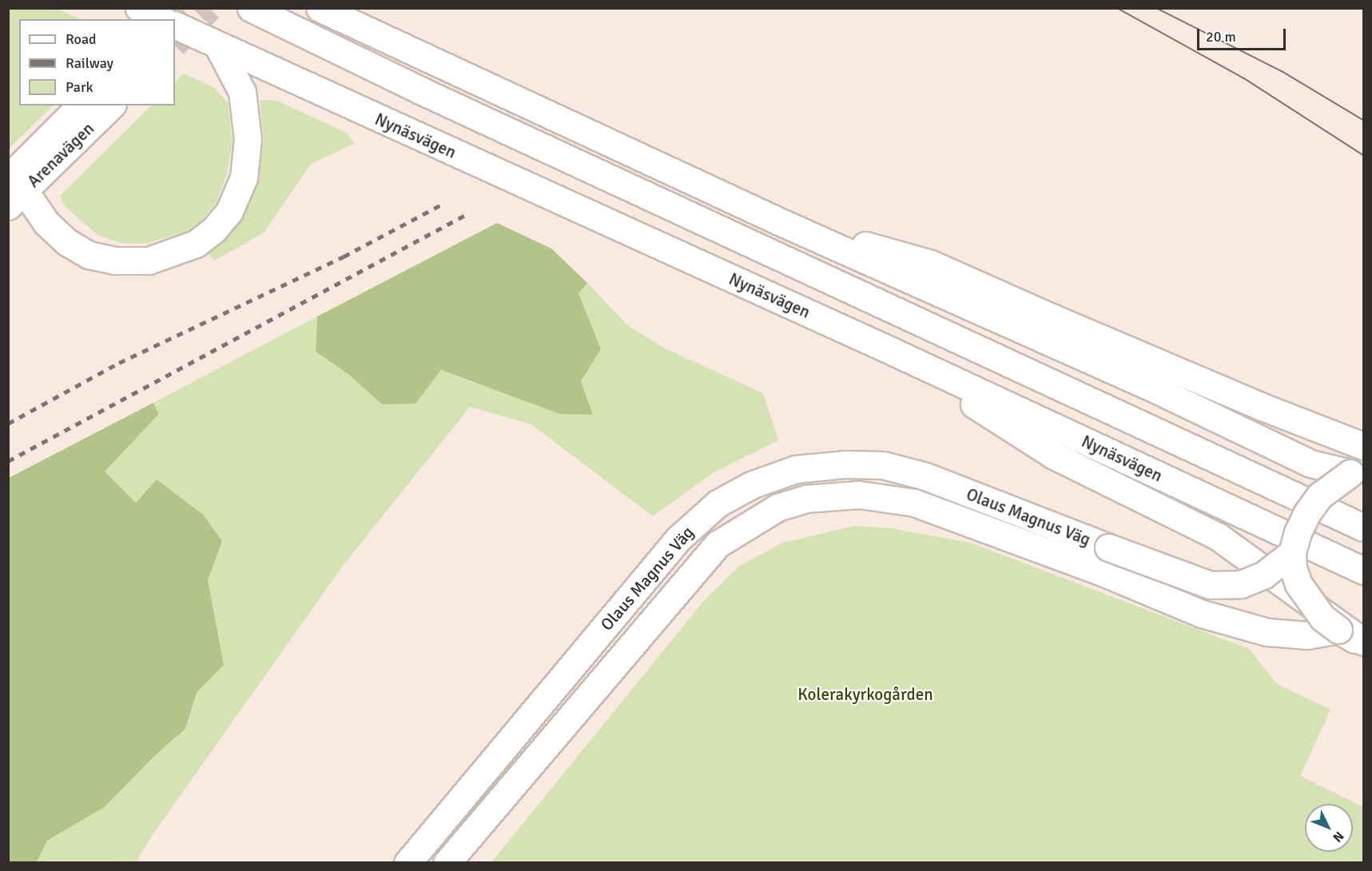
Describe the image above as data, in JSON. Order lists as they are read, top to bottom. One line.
{"streets":{"main road":["Nynäsvägen","Arenavägen","Olaus Magnus Väg"]},"parks":["Kolerakyrkogården"],"legend":["Road","Railway","Park"],"scale_bar":"20 m","north":"bottom right"}
